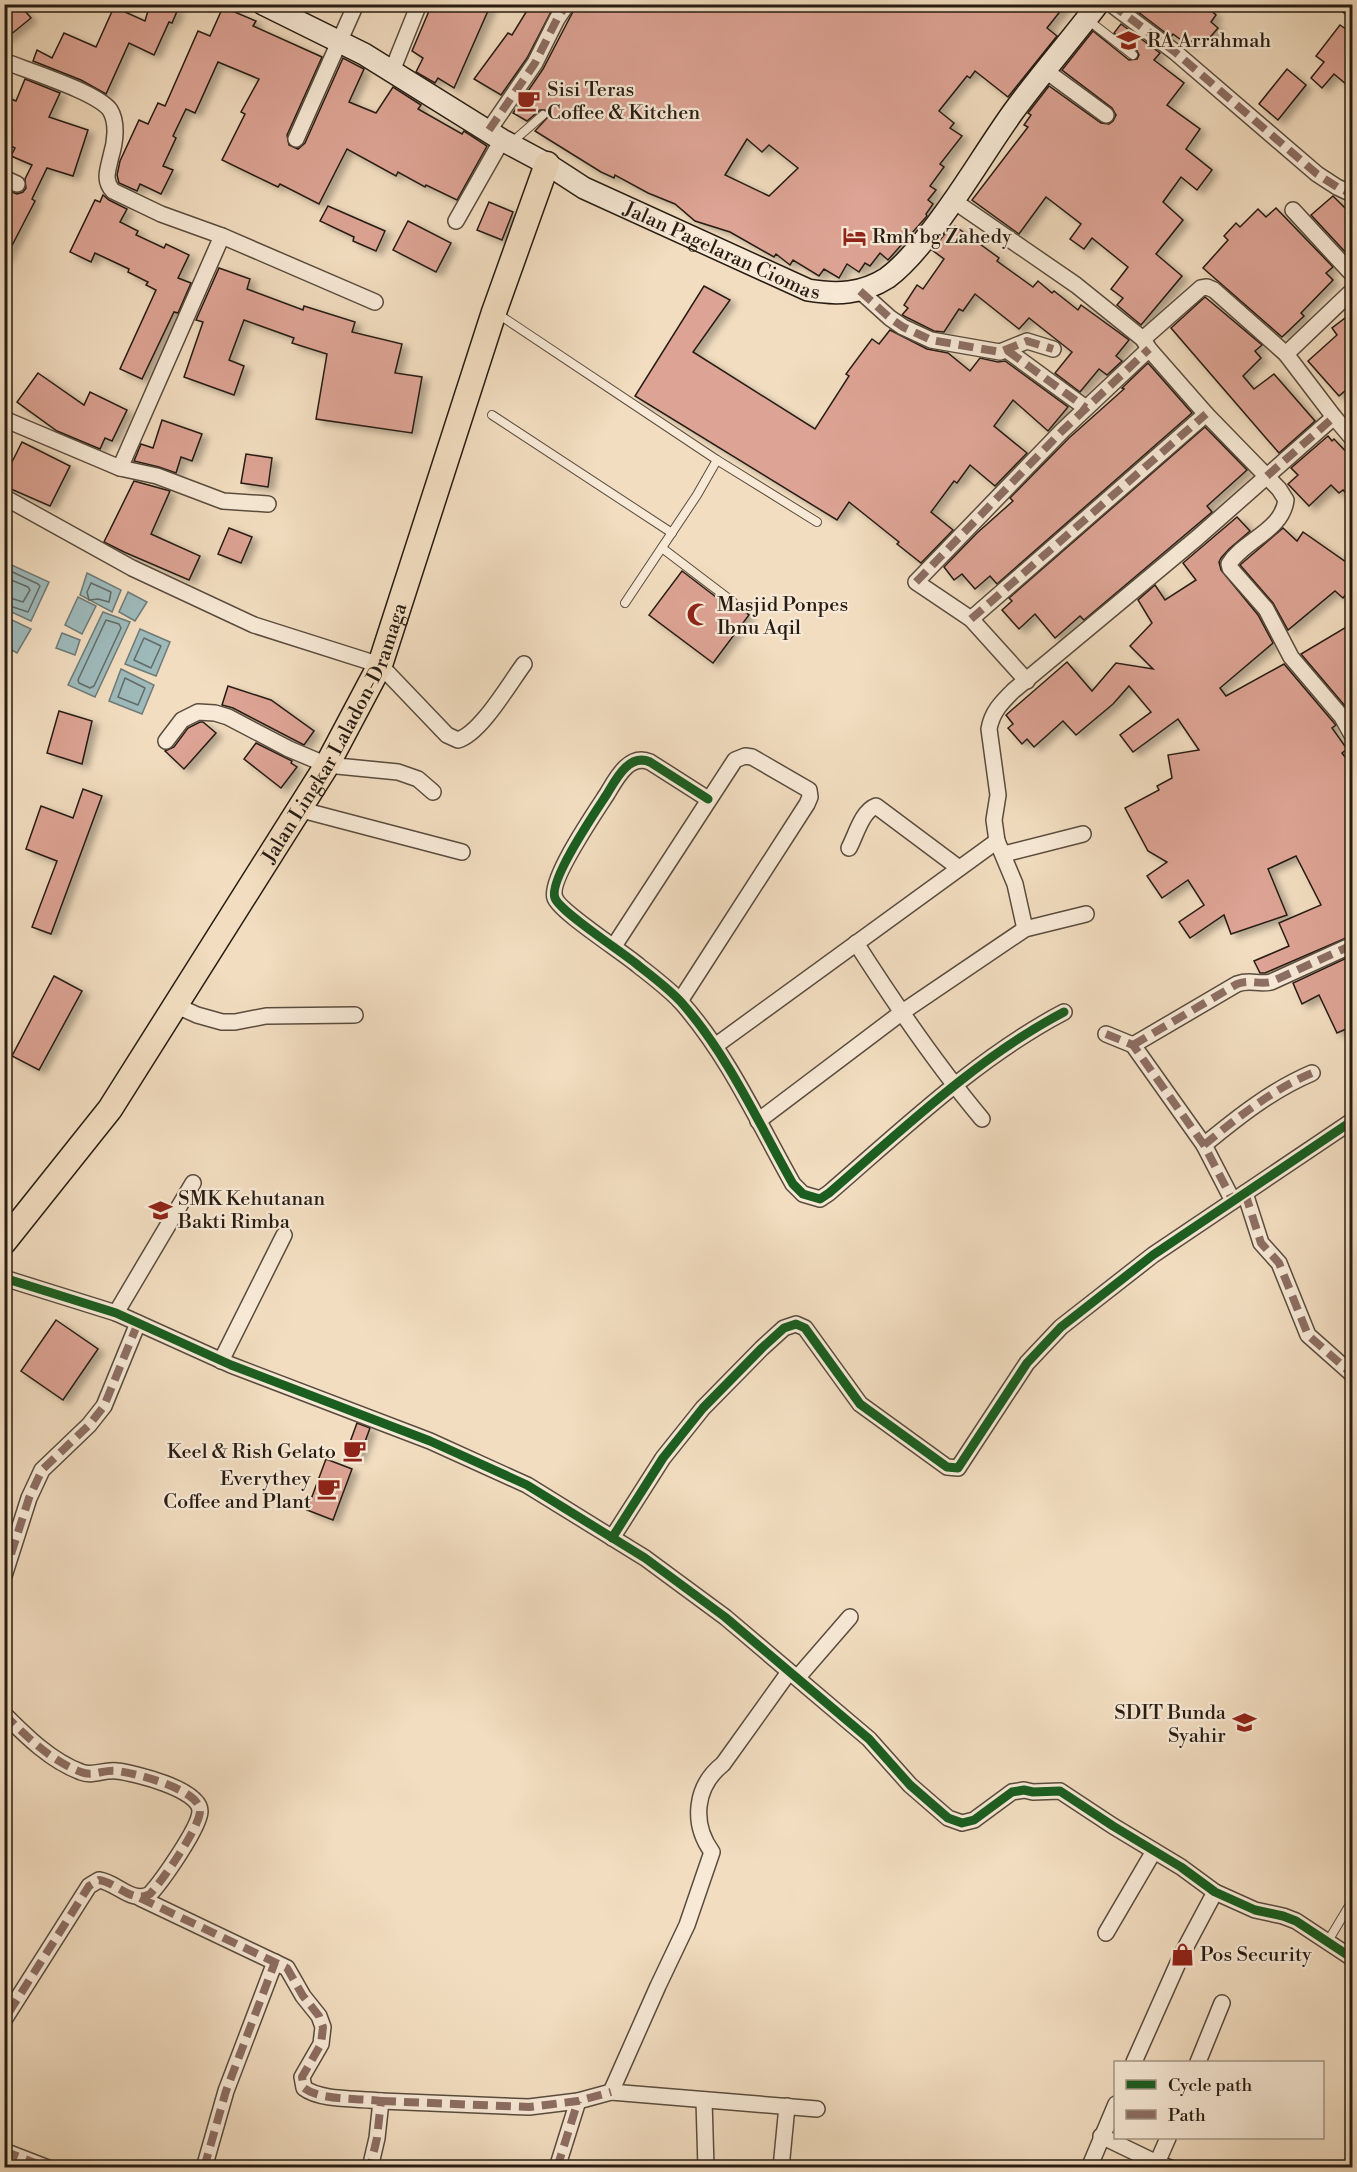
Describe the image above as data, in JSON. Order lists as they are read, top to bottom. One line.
{"streets":{"main road":["Jalan Pagelaran Ciomas","Jalan Lingkar Laladon-Dramaga"]},"crossings":[["Jalan Pagelaran Ciomas","Jalan Lingkar Laladon-Dramaga"]],"places":{"school or university":["RA Arrahmah","SMK Kehutanan Bakti Rimba","SDIT Bunda Syahir"],"cafe":["Sisi Teras Coffee & Kitchen","Keel & Rish Gelato","Everythey Coffee and Plant"],"hotel":["Rmh bg Zahedy"],"mosque":["Masjid Ponpes Ibnu Aqil"],"shop":["Pos Security"]},"legend":["Cycle path","Path"]}
